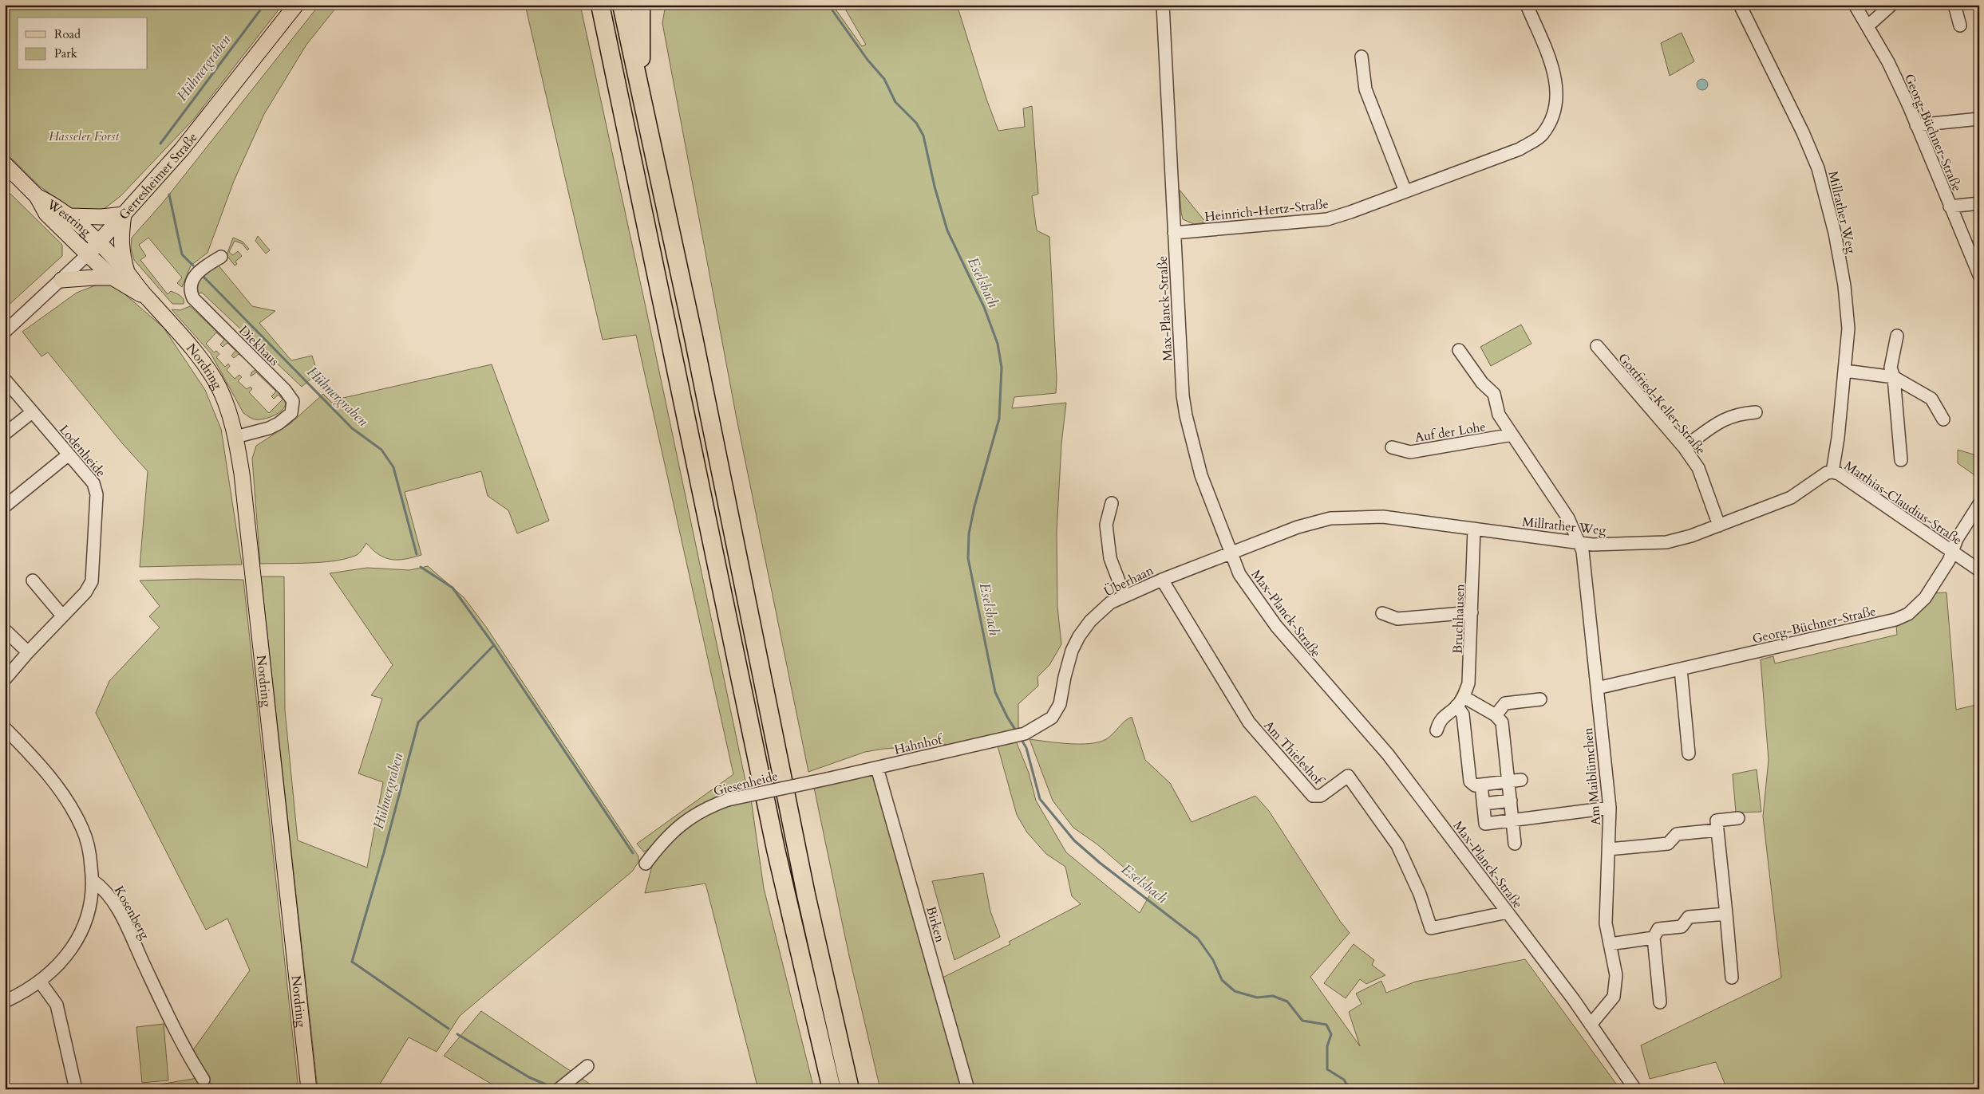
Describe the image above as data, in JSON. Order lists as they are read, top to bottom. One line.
{"streets":{"main road":["Gerresheimer Straße","Westring","Nordring"],"street":["Georg-Büchner-Straße","Heinrich-Hertz-Straße","Millrather Weg","Max-Planck-Straße","Diekhaus","Gottfried-Keller-Straße","Auf der Lohe","Lodenheide","Matthias-Claudius-Straße","Überhaan","Bruchhausen","Hahnhof","Am Thieleshof","Am Maiblümchen","Giesenheide","Kosenberg","Birken"]},"crossings":[["Georg-Büchner-Straße","Matthias-Claudius-Straße"],["Georg-Büchner-Straße","Am Maiblümchen"],["Gerresheimer Straße","Westring"],["Gerresheimer Straße","Nordring"],["Heinrich-Hertz-Straße","Max-Planck-Straße"],["Millrather Weg","Max-Planck-Straße"],["Millrather Weg","Gottfried-Keller-Straße"],["Millrather Weg","Matthias-Claudius-Straße"],["Millrather Weg","Überhaan"],["Millrather Weg","Bruchhausen"],["Millrather Weg","Am Maiblümchen"],["Westring","Nordring"],["Max-Planck-Straße","Überhaan"],["Max-Planck-Straße","Am Thieleshof"],["Max-Planck-Straße","Am Maiblümchen"],["Diekhaus","Nordring"],["Auf der Lohe","Am Maiblümchen"],["Überhaan","Hahnhof"],["Überhaan","Am Thieleshof"],["Hahnhof","Giesenheide"],["Hahnhof","Birken"]],"water":["Hühnergraben","Eselsbach"],"parks":["Hasseler Forst"],"legend":["Road","Park"]}
